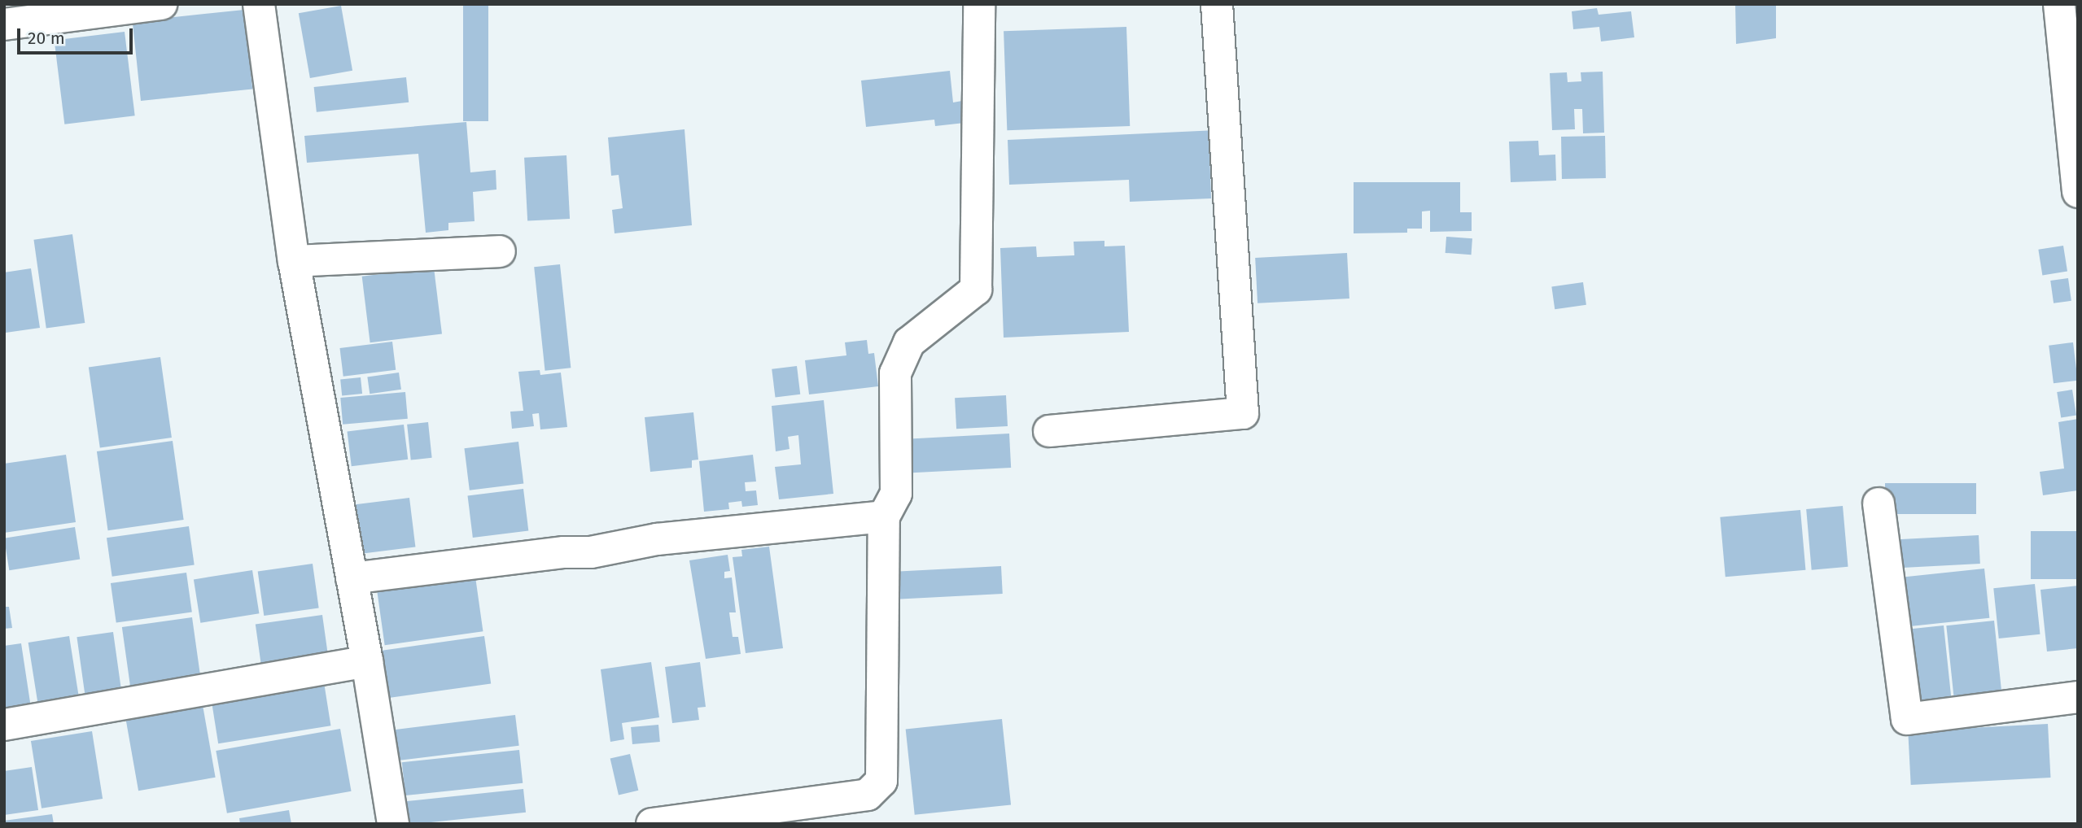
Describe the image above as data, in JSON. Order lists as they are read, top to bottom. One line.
{"scale_bar":"20 m"}
